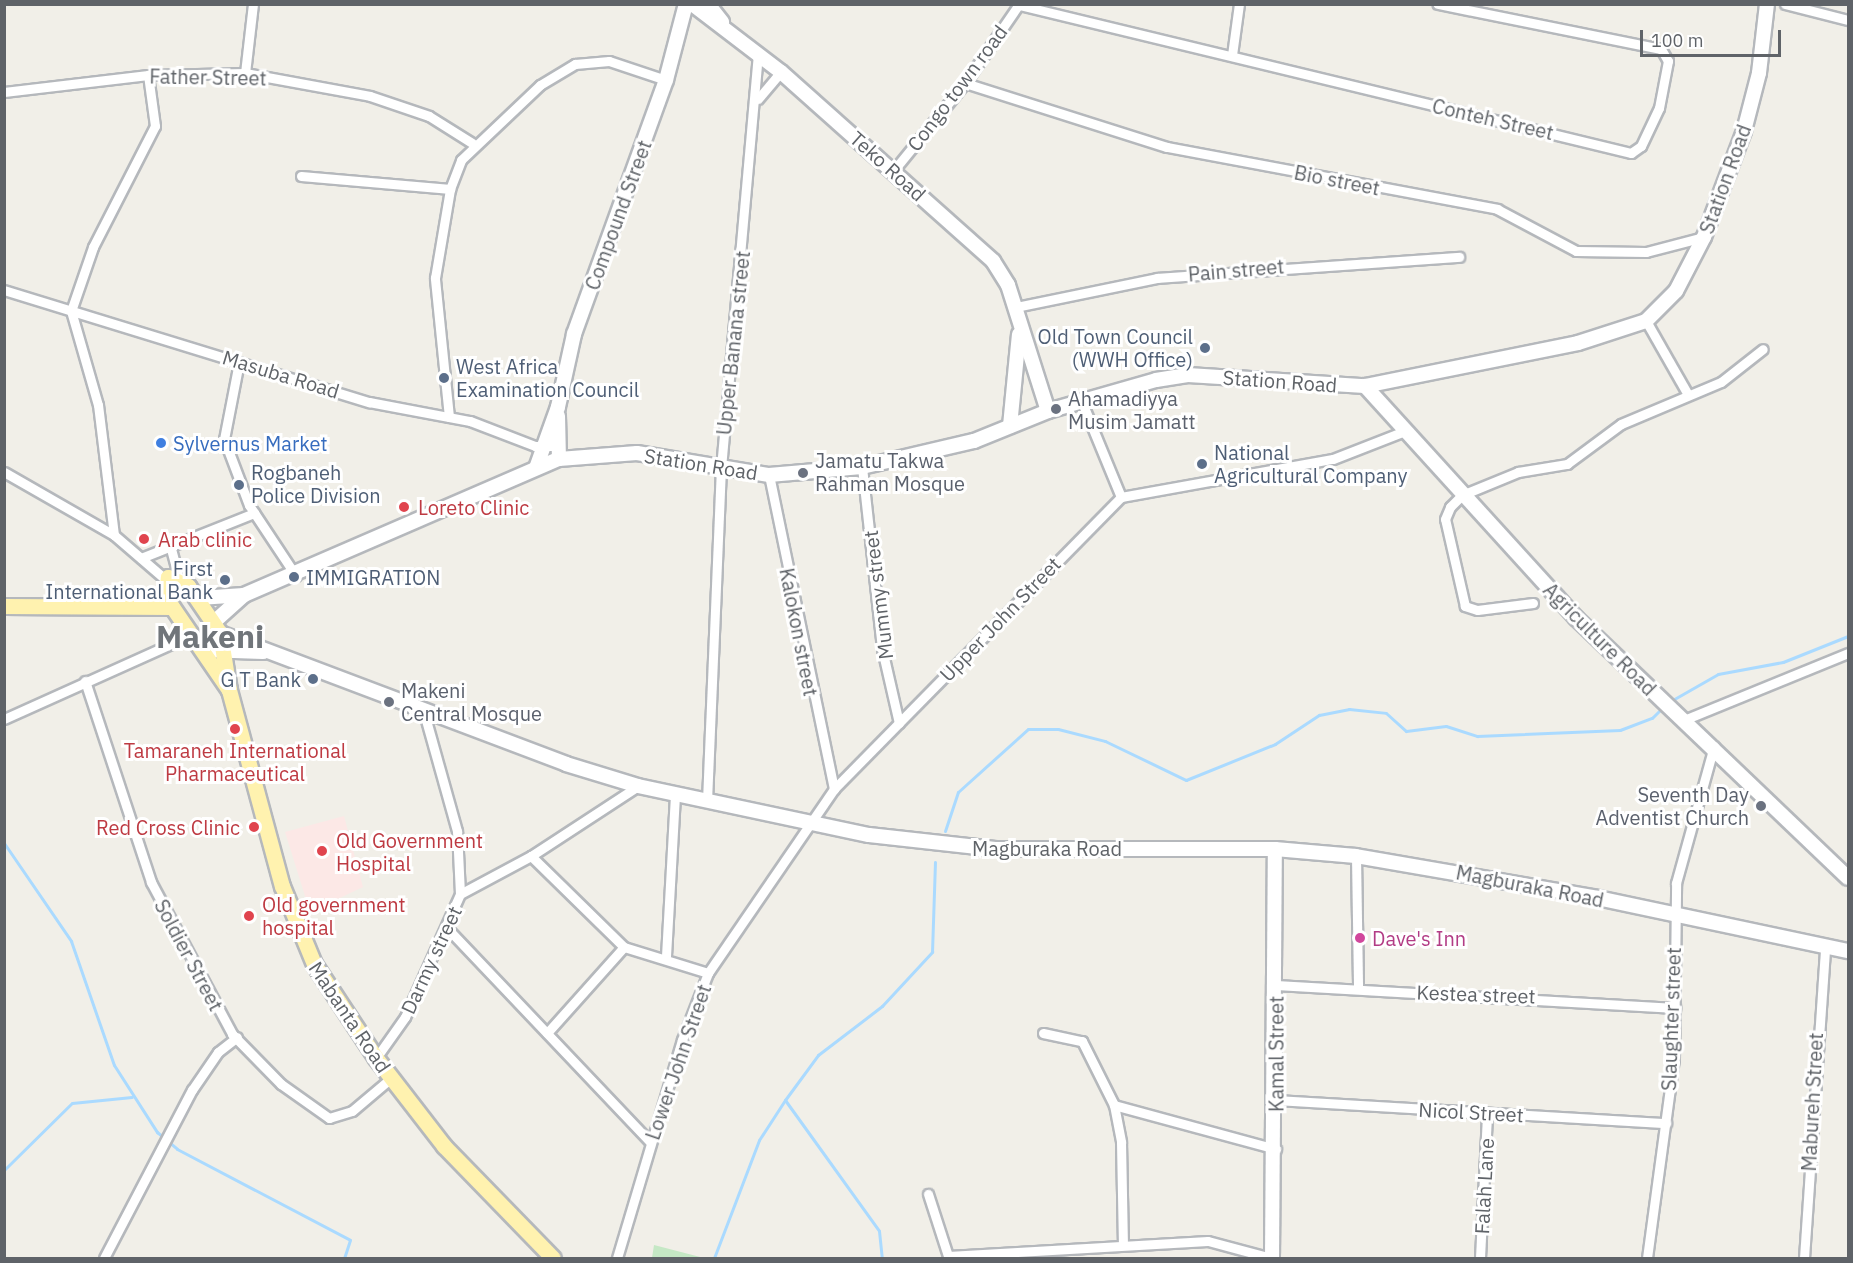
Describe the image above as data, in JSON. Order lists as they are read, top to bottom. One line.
{"streets":{"main road":["Mabanta Road"],"street":["Father Street","Congo town road","Conteh Street","Teko Road","Station Road","Bio street","Compound Street","Pain street","Upper Banana street","Masuba Road","Mummy street","Upper John Street","Kalokon street","Agriculture Road","Magburaka Road","Soldier Street","Darmy street","Kestea street","Slaughter street","Kamal Street","Lower John Street","Mabureh Street","Nicol Street","Falah Lane"]},"crossings":[["Congo town road","Conteh Street"],["Congo town road","Teko Road"],["Congo town road","Bio street"],["Teko Road","Station Road"],["Teko Road","Pain street"],["Teko Road","Upper Banana street"],["Station Road","Bio street"],["Station Road","Compound Street"],["Station Road","Upper Banana street"],["Station Road","Masuba Road"],["Station Road","Mummy street"],["Station Road","Kalokon street"],["Station Road","Agriculture Road"],["Station Road","Magburaka Road"],["Compound Street","Masuba Road"],["Upper Banana street","Magburaka Road"],["Mummy street","Upper John Street"],["Upper John Street","Kalokon street"],["Upper John Street","Magburaka Road"],["Upper John Street","Lower John Street"],["Agriculture Road","Slaughter street"],["Magburaka Road","Darmy street"],["Magburaka Road","Slaughter street"],["Magburaka Road","Kamal Street"],["Magburaka Road","Lower John Street"],["Magburaka Road","Mabureh Street"],["Soldier Street","Mabanta Road"],["Darmy street","Mabanta Road"],["Kestea street","Slaughter street"],["Kestea street","Kamal Street"],["Slaughter street","Nicol Street"],["Kamal Street","Nicol Street"],["Nicol Street","Falah Lane"]],"districts":["Makeni"],"places":["Old Town Council (WWH Office)","West Africa Examination Council","Ahamadiyya Musim Jamatt","Sylvernus Market","National Agricultural Company","Jamatu Takwa Rahman Mosque","Rogbaneh Police Division","Loreto Clinic","Arab clinic","IMMIGRATION","First International Bank","G T Bank","Makeni Central Mosque","Tamaraneh International Pharmaceutical","Seventh Day Adventist Church","Red Cross Clinic","Old Government Hospital","Old government hospital","Dave's Inn"],"scale_bar":"100 m"}
